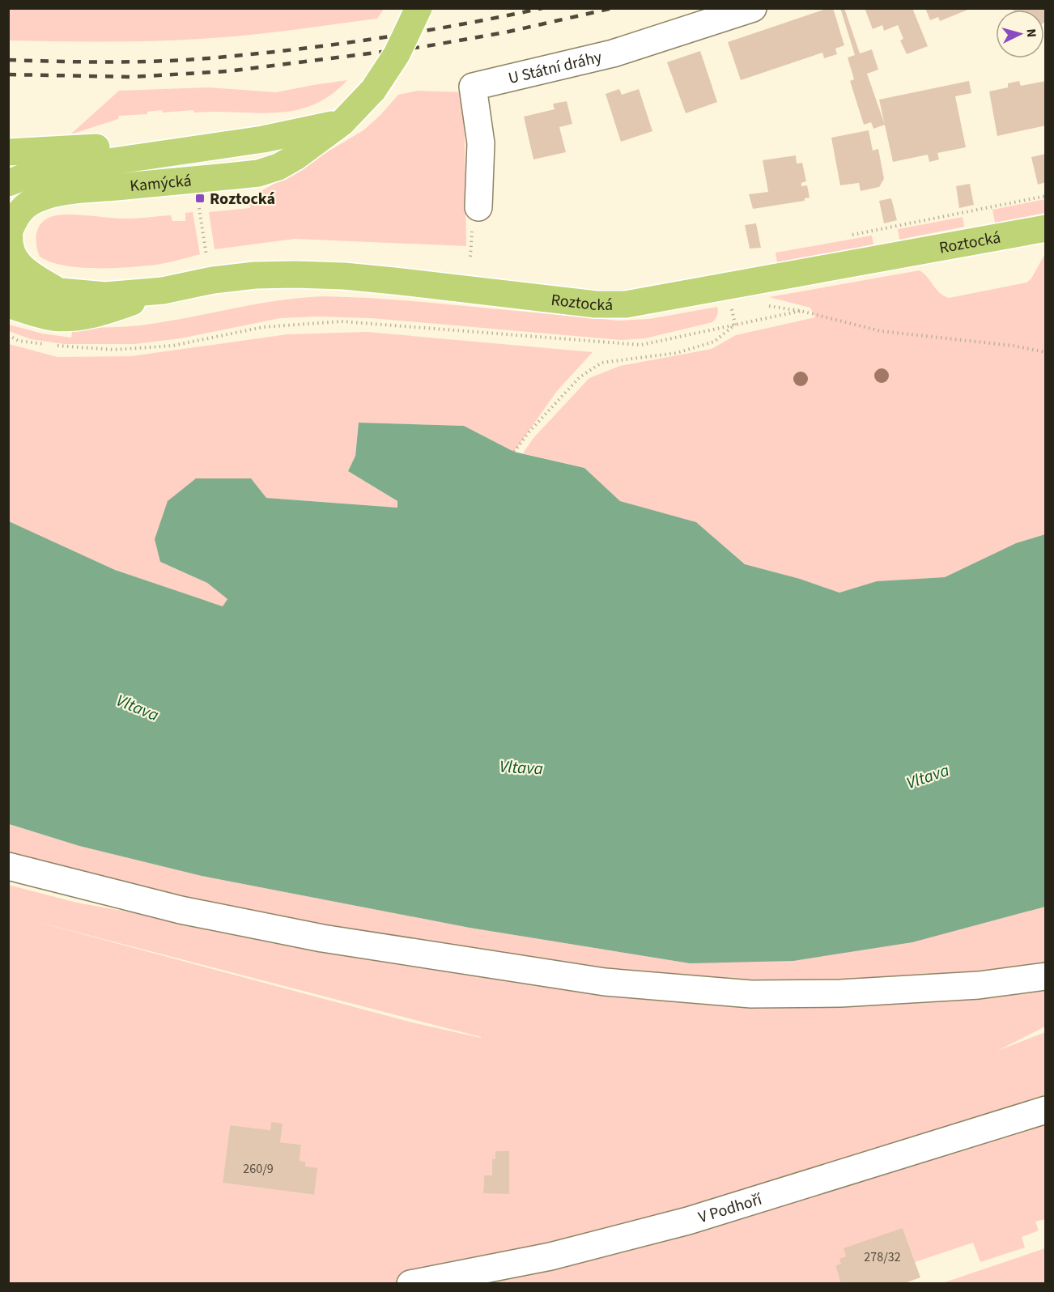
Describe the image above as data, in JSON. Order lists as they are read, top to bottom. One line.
{"streets":{"main road":["Kamýcká","Roztocká"],"street":["U Státní dráhy","V Podhoří"]},"crossings":[["Kamýcká","Roztocká"]],"water":["Vltava"],"places":{"transit":["Roztocká"]},"house_numbers":["260/9","278/32"],"north":"right"}
